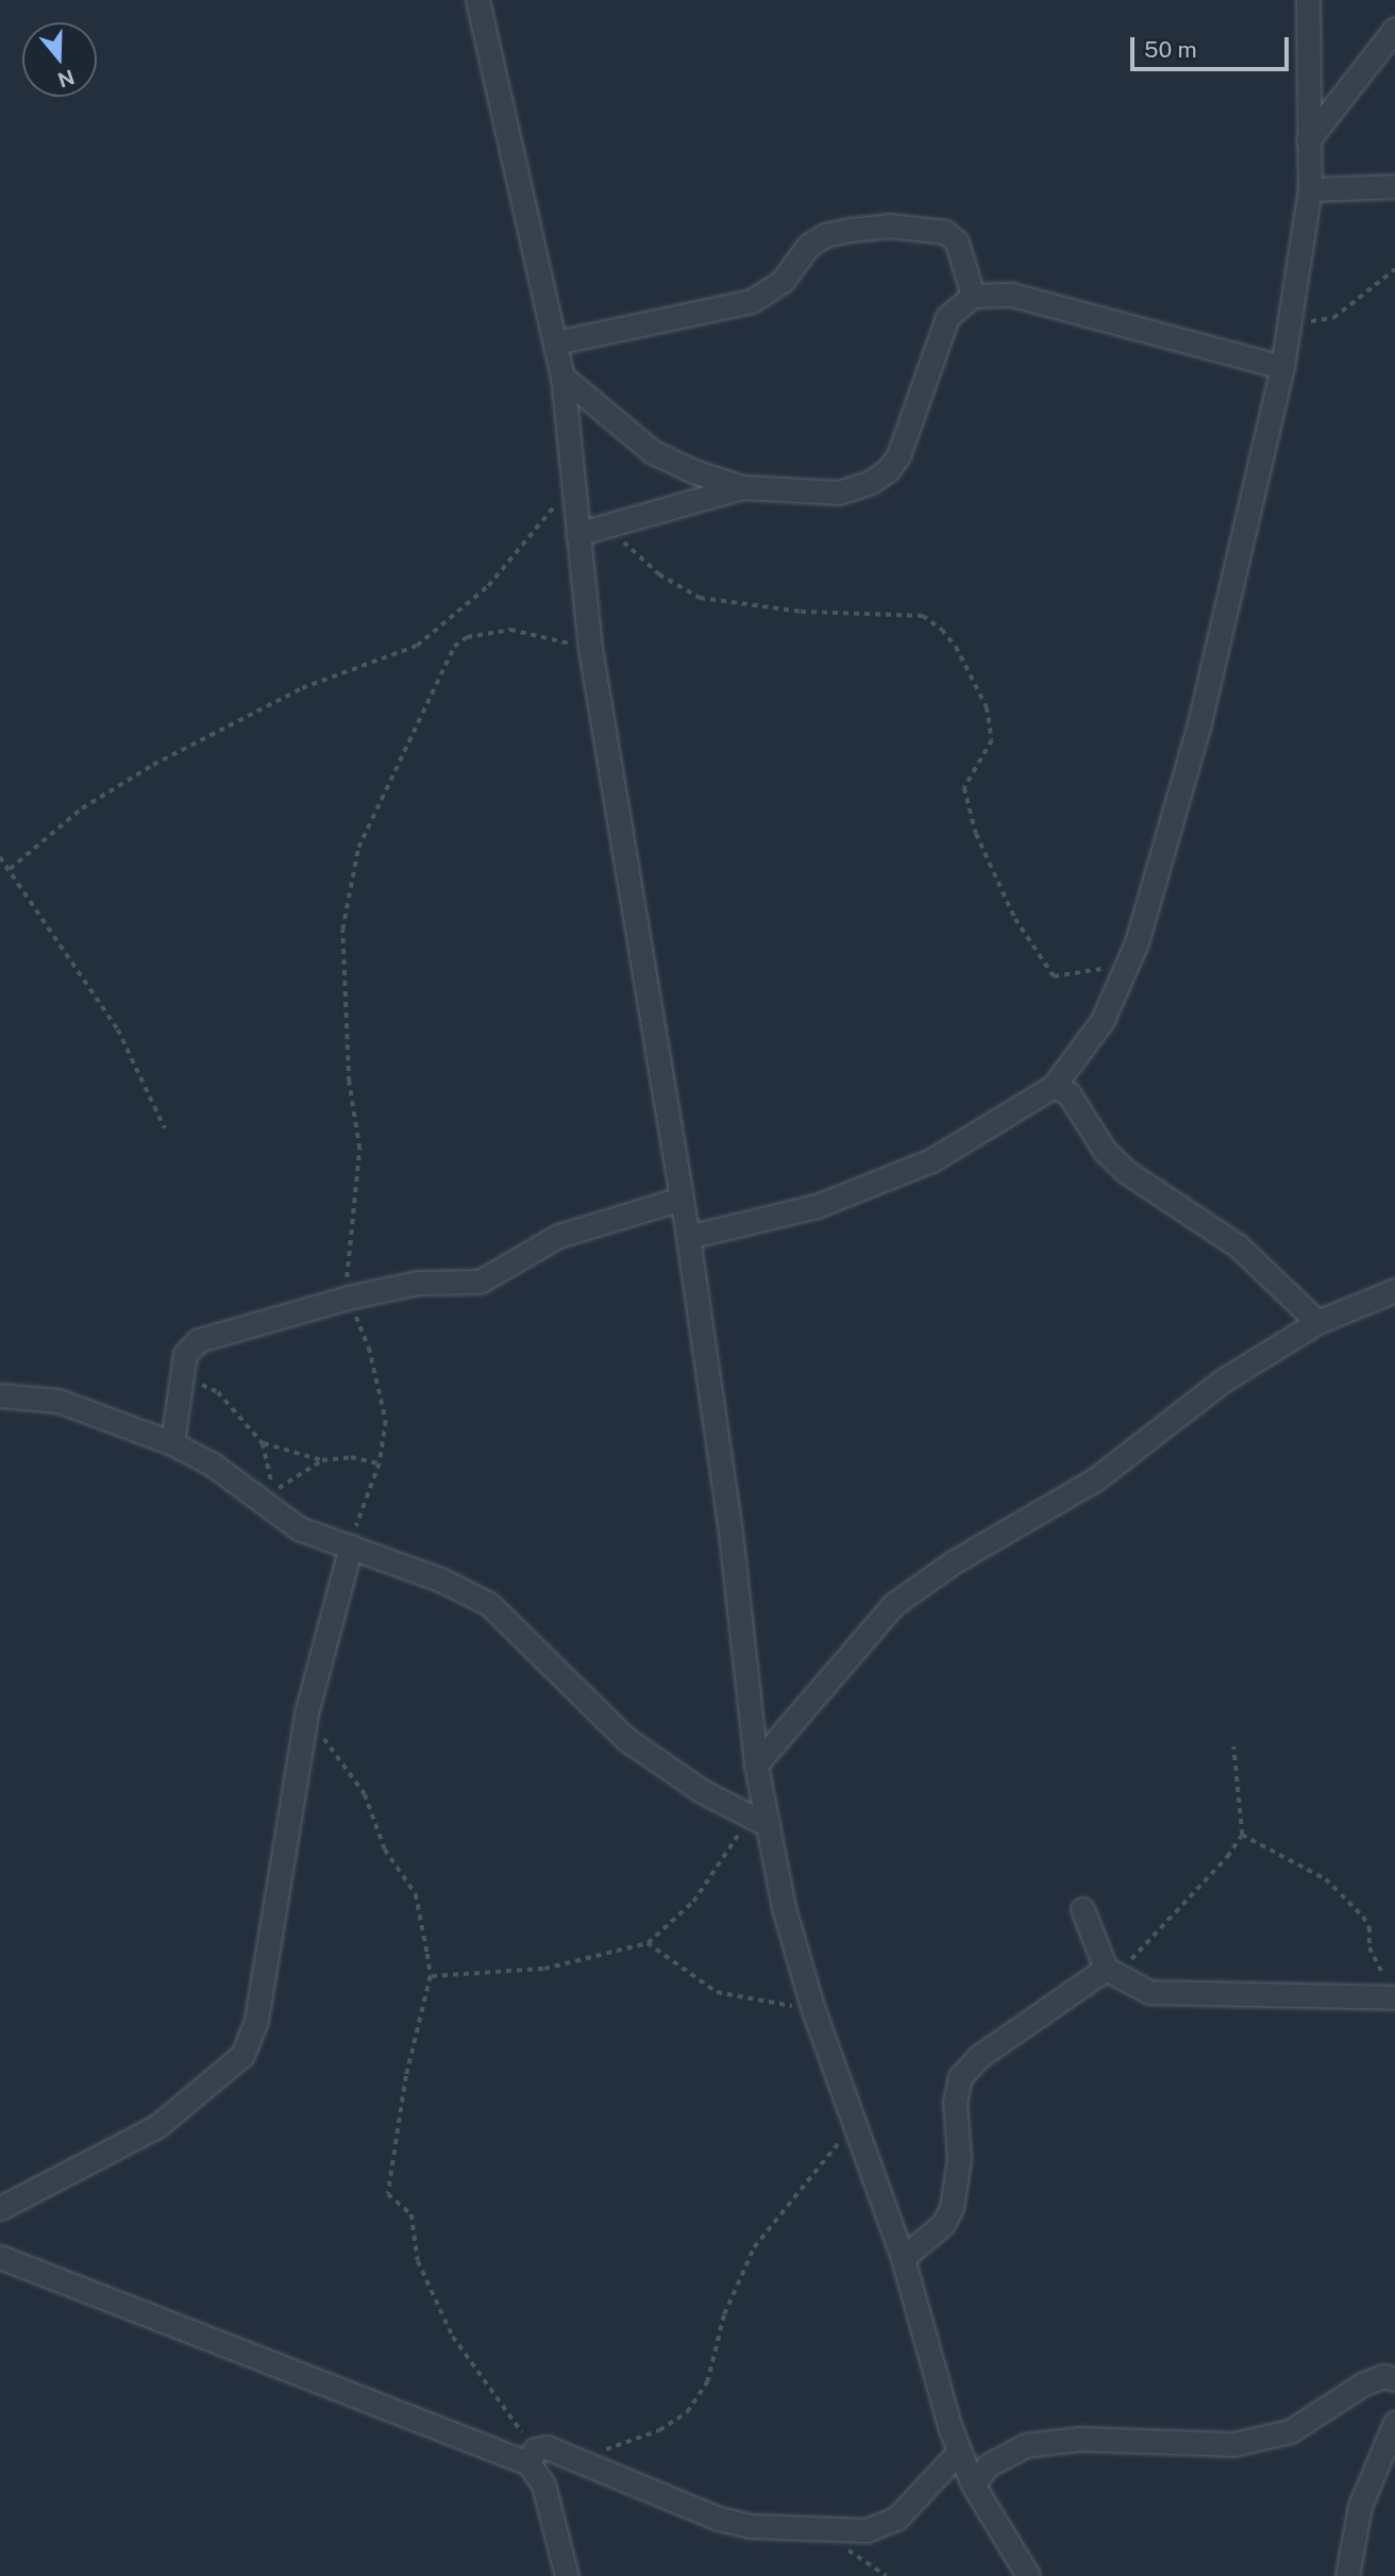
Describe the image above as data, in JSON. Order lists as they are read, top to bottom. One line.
{"scale_bar":"50 m","north":"bottom"}
